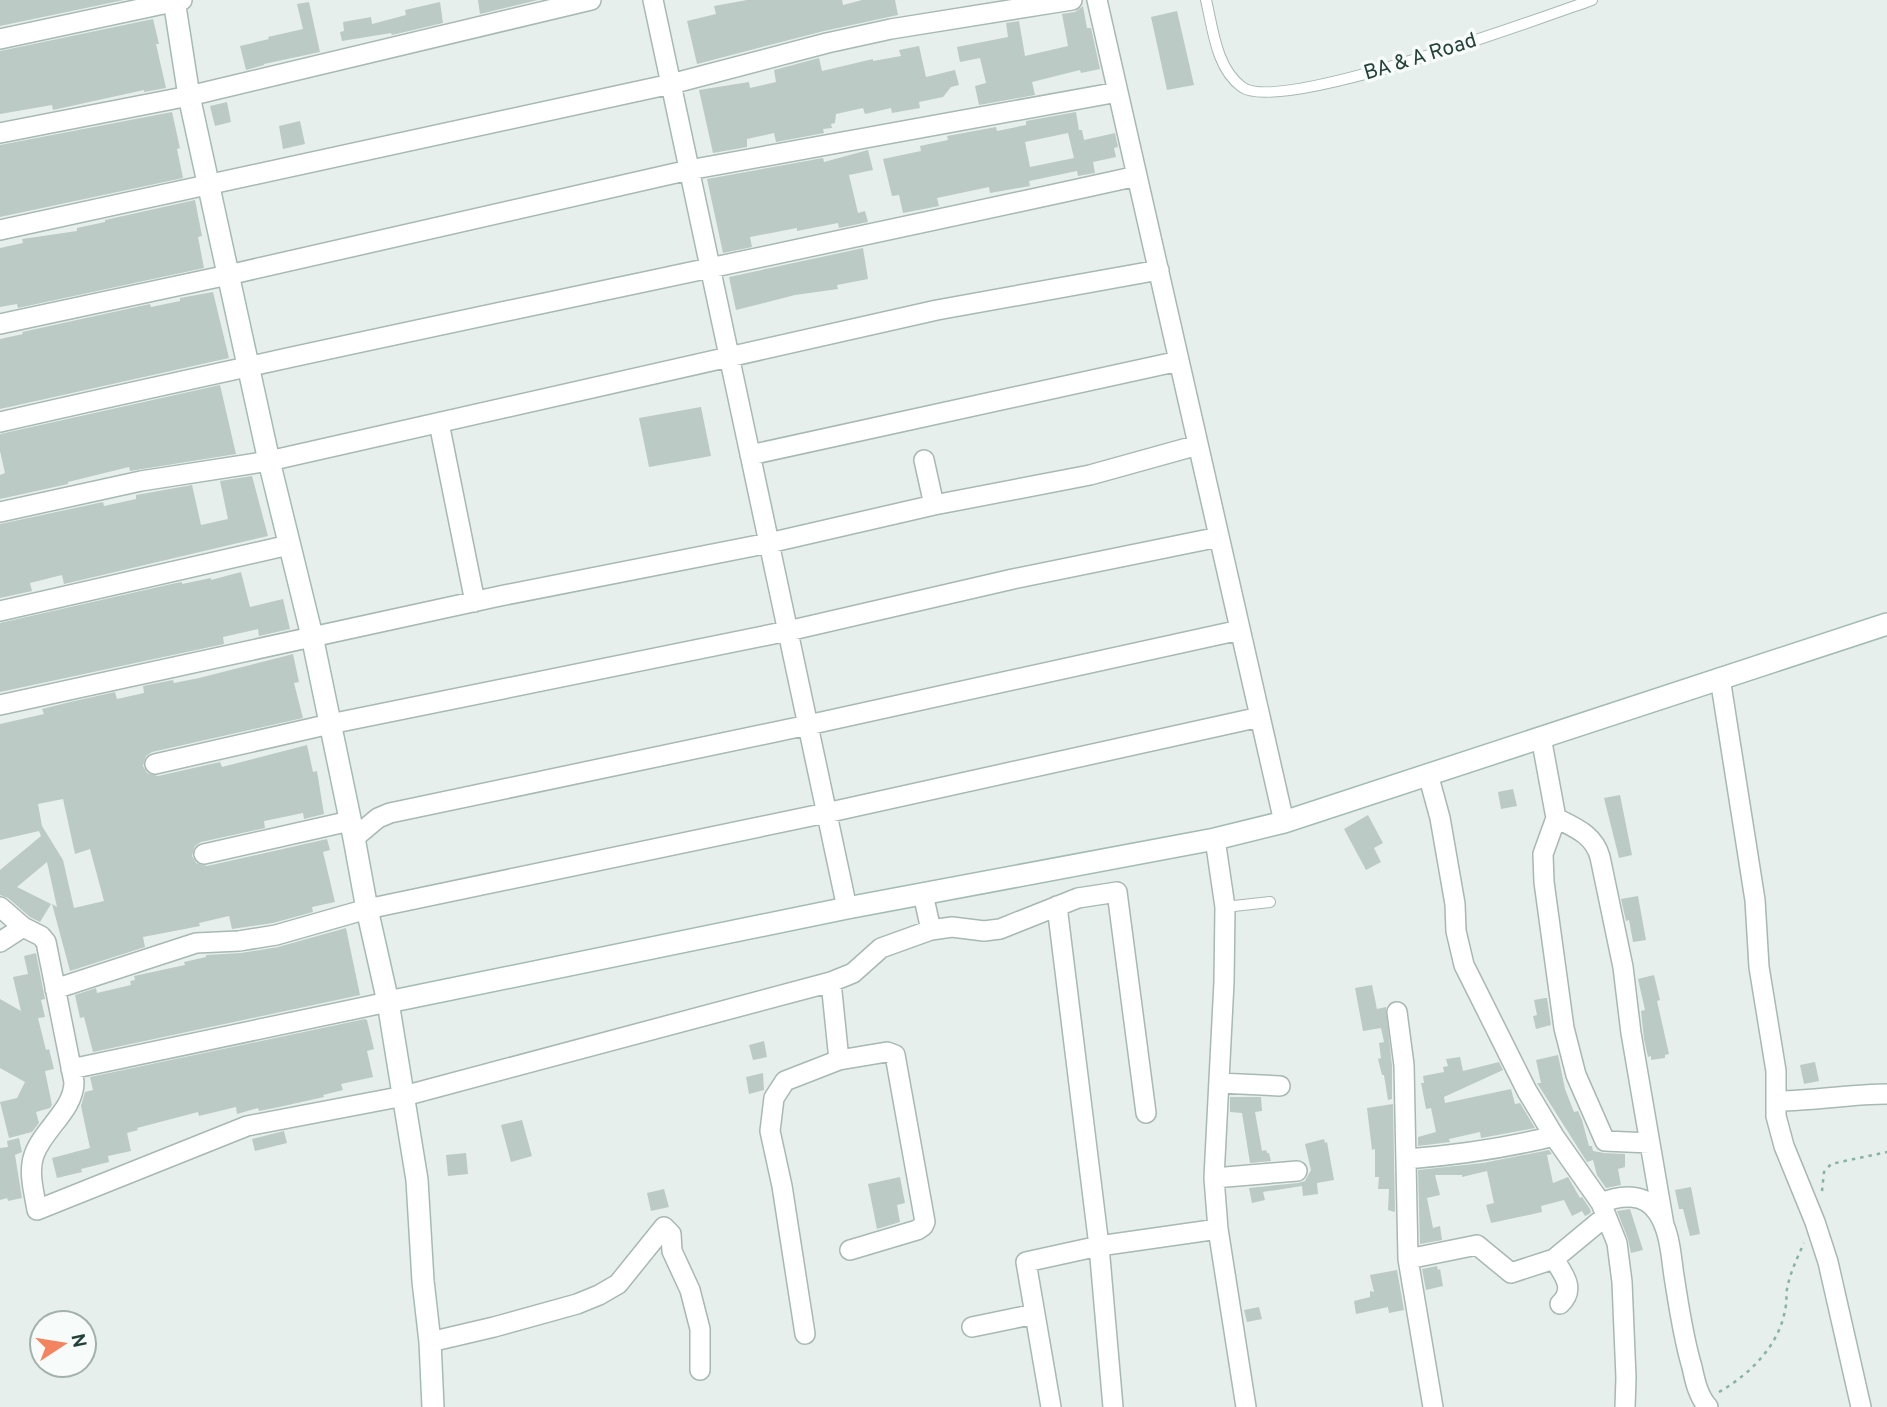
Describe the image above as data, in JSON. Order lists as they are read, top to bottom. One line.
{"streets":{"lane":["BA & A Road"]},"north":"right"}
